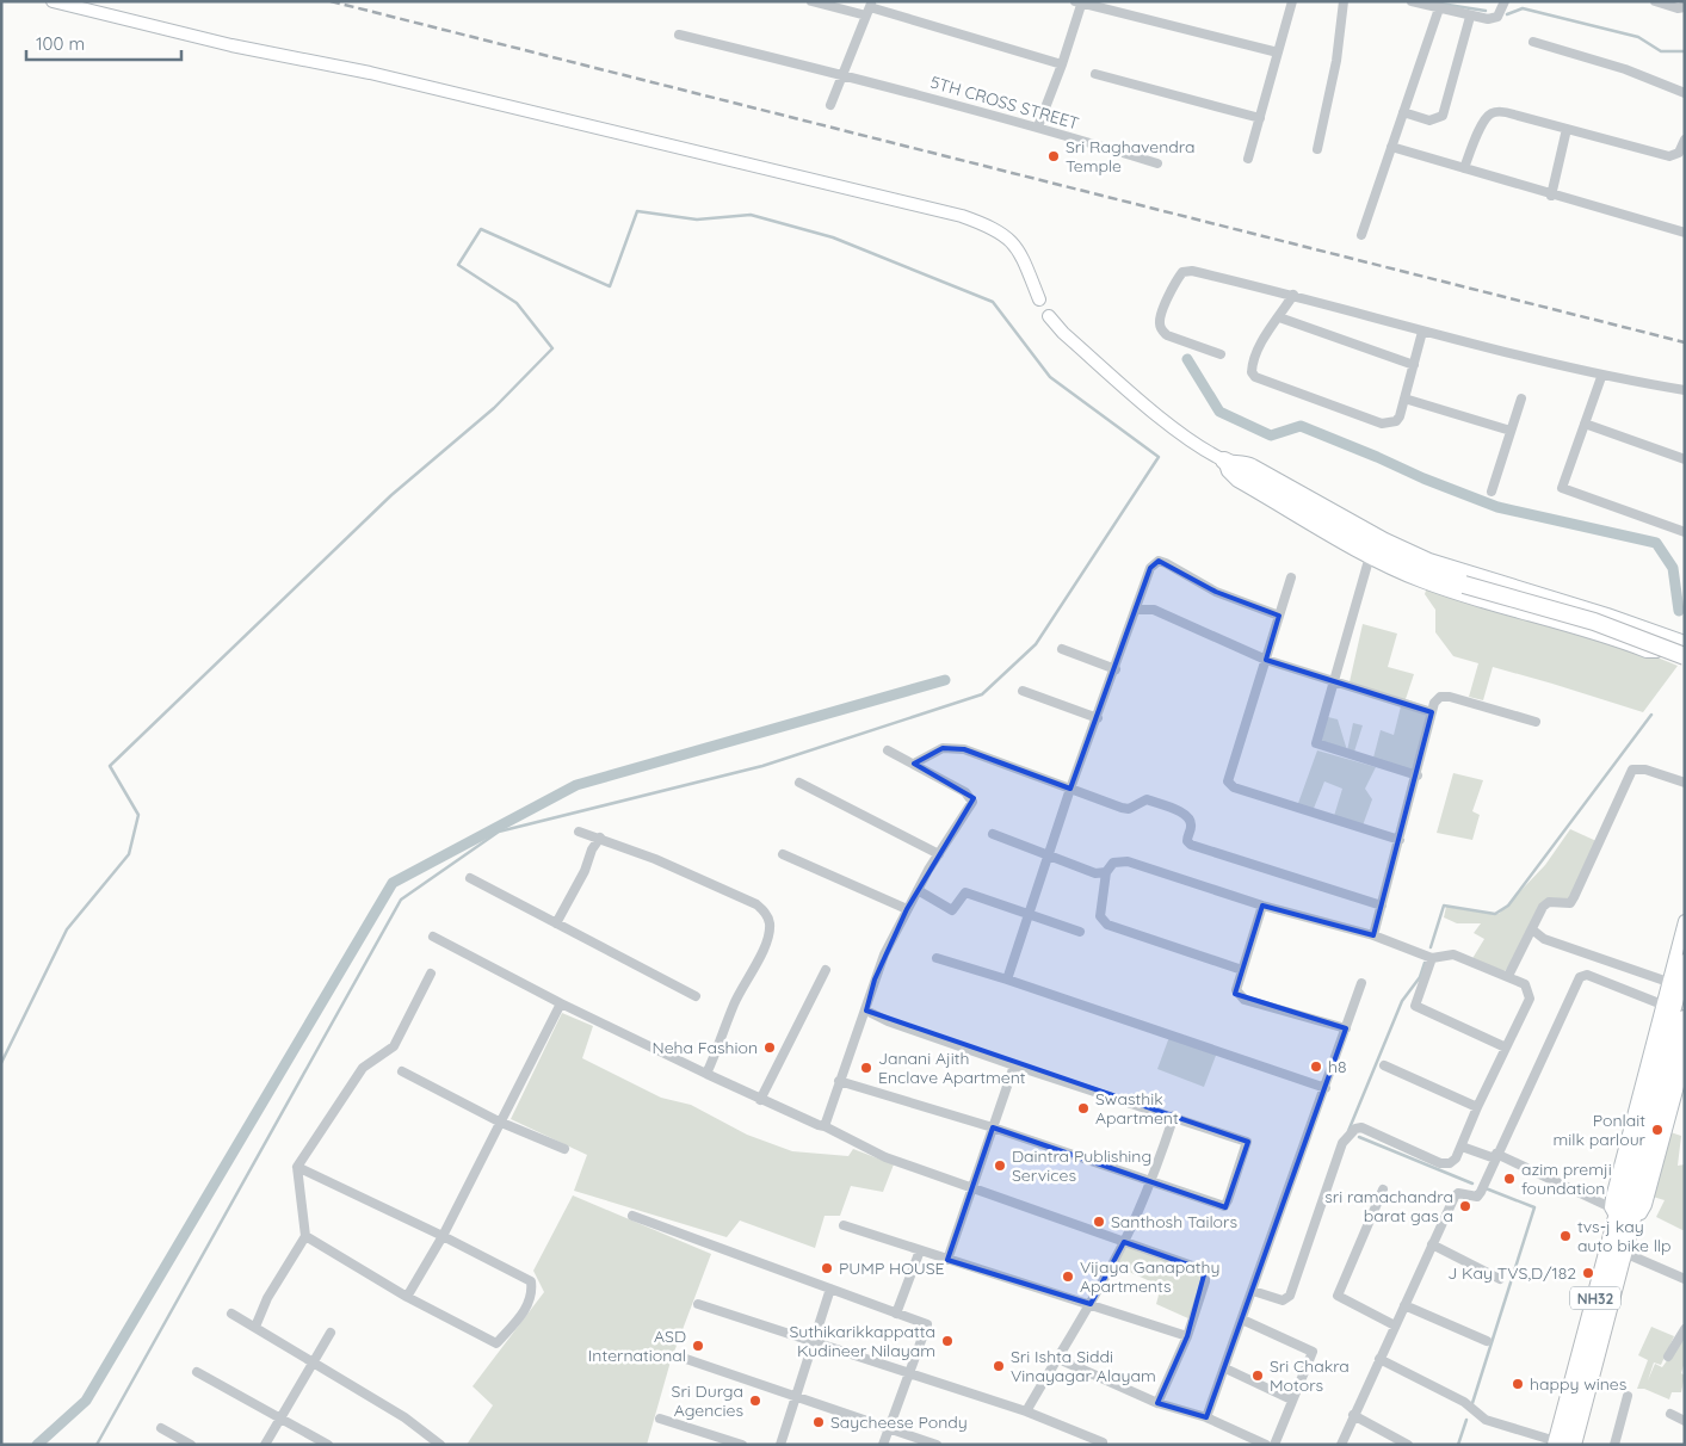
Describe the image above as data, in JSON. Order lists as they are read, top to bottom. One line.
{"streets":{"highway":["NH32"],"street":["5TH CROSS STREET"]},"places":["Sri Raghavendra Temple","Neha Fashion","h8","Janani Ajith Enclave Apartment","Swasthik Apartment","Ponlait milk parlour","Daintra Publishing Services","azim premji foundation","sri ramachandra barat gas a","Santhosh Tailors","tvs-j kay auto bike llp","PUMP HOUSE","J Kay TVS,D/182","Vijaya Ganapathy Apartments","Suthikarikkappatta Kudineer Nilayam","ASD International","Sri Ishta Siddi Vinayagar Alayam","Sri Chakra Motors","happy wines","Sri Durga Agencies","Saycheese Pondy"],"scale_bar":"100 m"}
